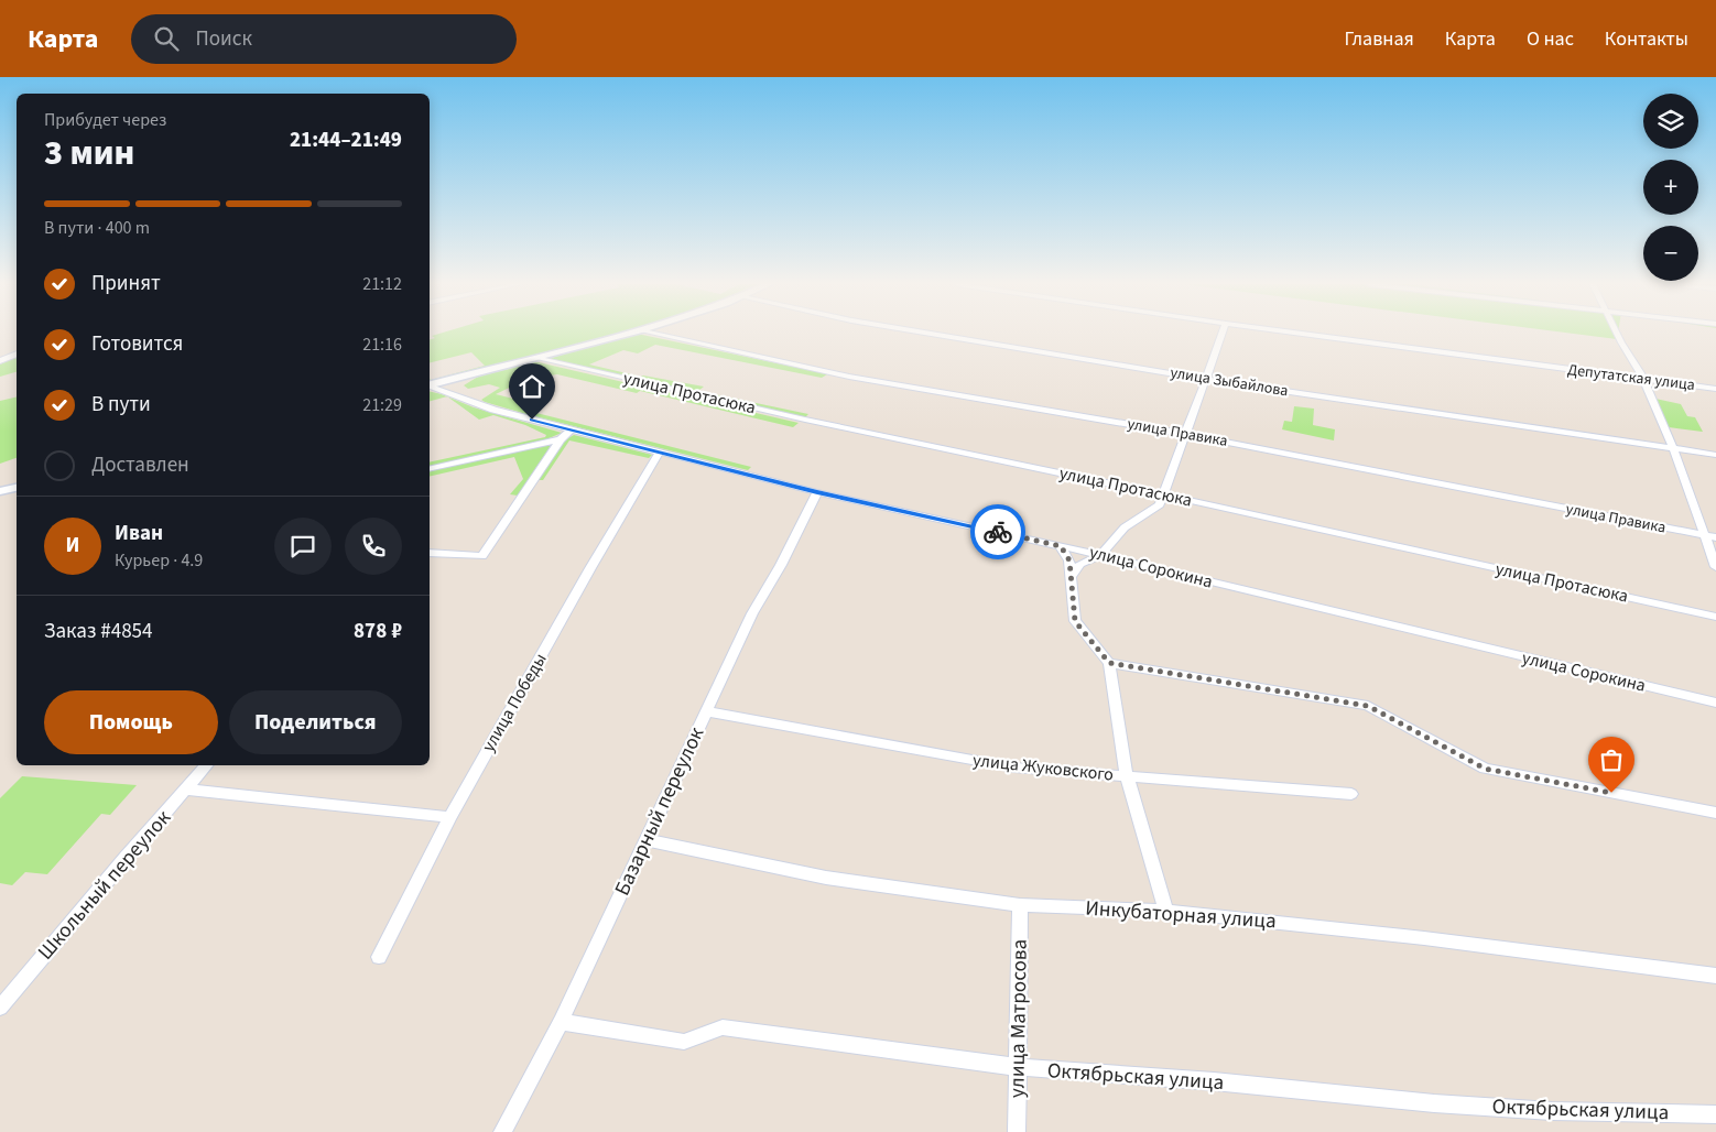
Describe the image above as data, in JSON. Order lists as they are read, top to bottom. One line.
{"streets":{"street":["Депутатская улица","улица Зыбайлова","улица Протасюка","улица Правика","улица Сорокина","улица Победы","улица Жуковского","Базарный переулок","Школьный переулок","Инкубаторная улица","улица Матросова","Октябрьская улица"]},"crossings":[["улица Сорокина","улица Победы"],["улица Сорокина","Базарный переулок"],["улица Жуковского","Базарный переулок"],["Базарный переулок","Инкубаторная улица"],["Базарный переулок","Октябрьская улица"],["Инкубаторная улица","улица Матросова"],["улица Матросова","Октябрьская улица"]],"page":{"header":"Карта","search":"Поиск","nav":["Главная","Карта","О нас","Контакты"],"map_buttons":["+","−"],"heading":["3 мин","Прибудет через","21:44–21:49"],"panel":["Иван","Курьер · 4.9","Заказ #4854","878 ₽"],"bar":"В пути · 400 m","list":[["Принят","21:12"],["Готовится","21:16"],["В пути","21:29"],"Доставлен"],"round":"И","buttons":["Помощь","Поделиться"]}}
